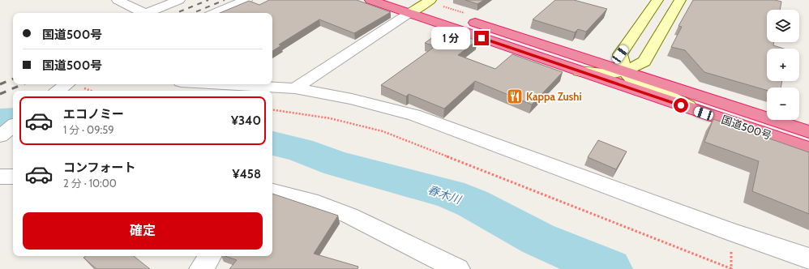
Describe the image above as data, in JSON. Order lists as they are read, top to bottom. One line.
{"streets":{"highway":["国道500号"]},"water":["春木川"],"places":{"restaurant":["Kappa Zushi"]},"page":{"map_buttons":["+","−"],"banner":["国道500号","国道500号"],"bubble":"1 分","list":[{"name":"エコノミー","note":"1 分 · 09:59","value":"¥340"},{"name":"コンフォート","note":"2 分 · 10:00","value":"¥458"}],"buttons":"確定"}}
